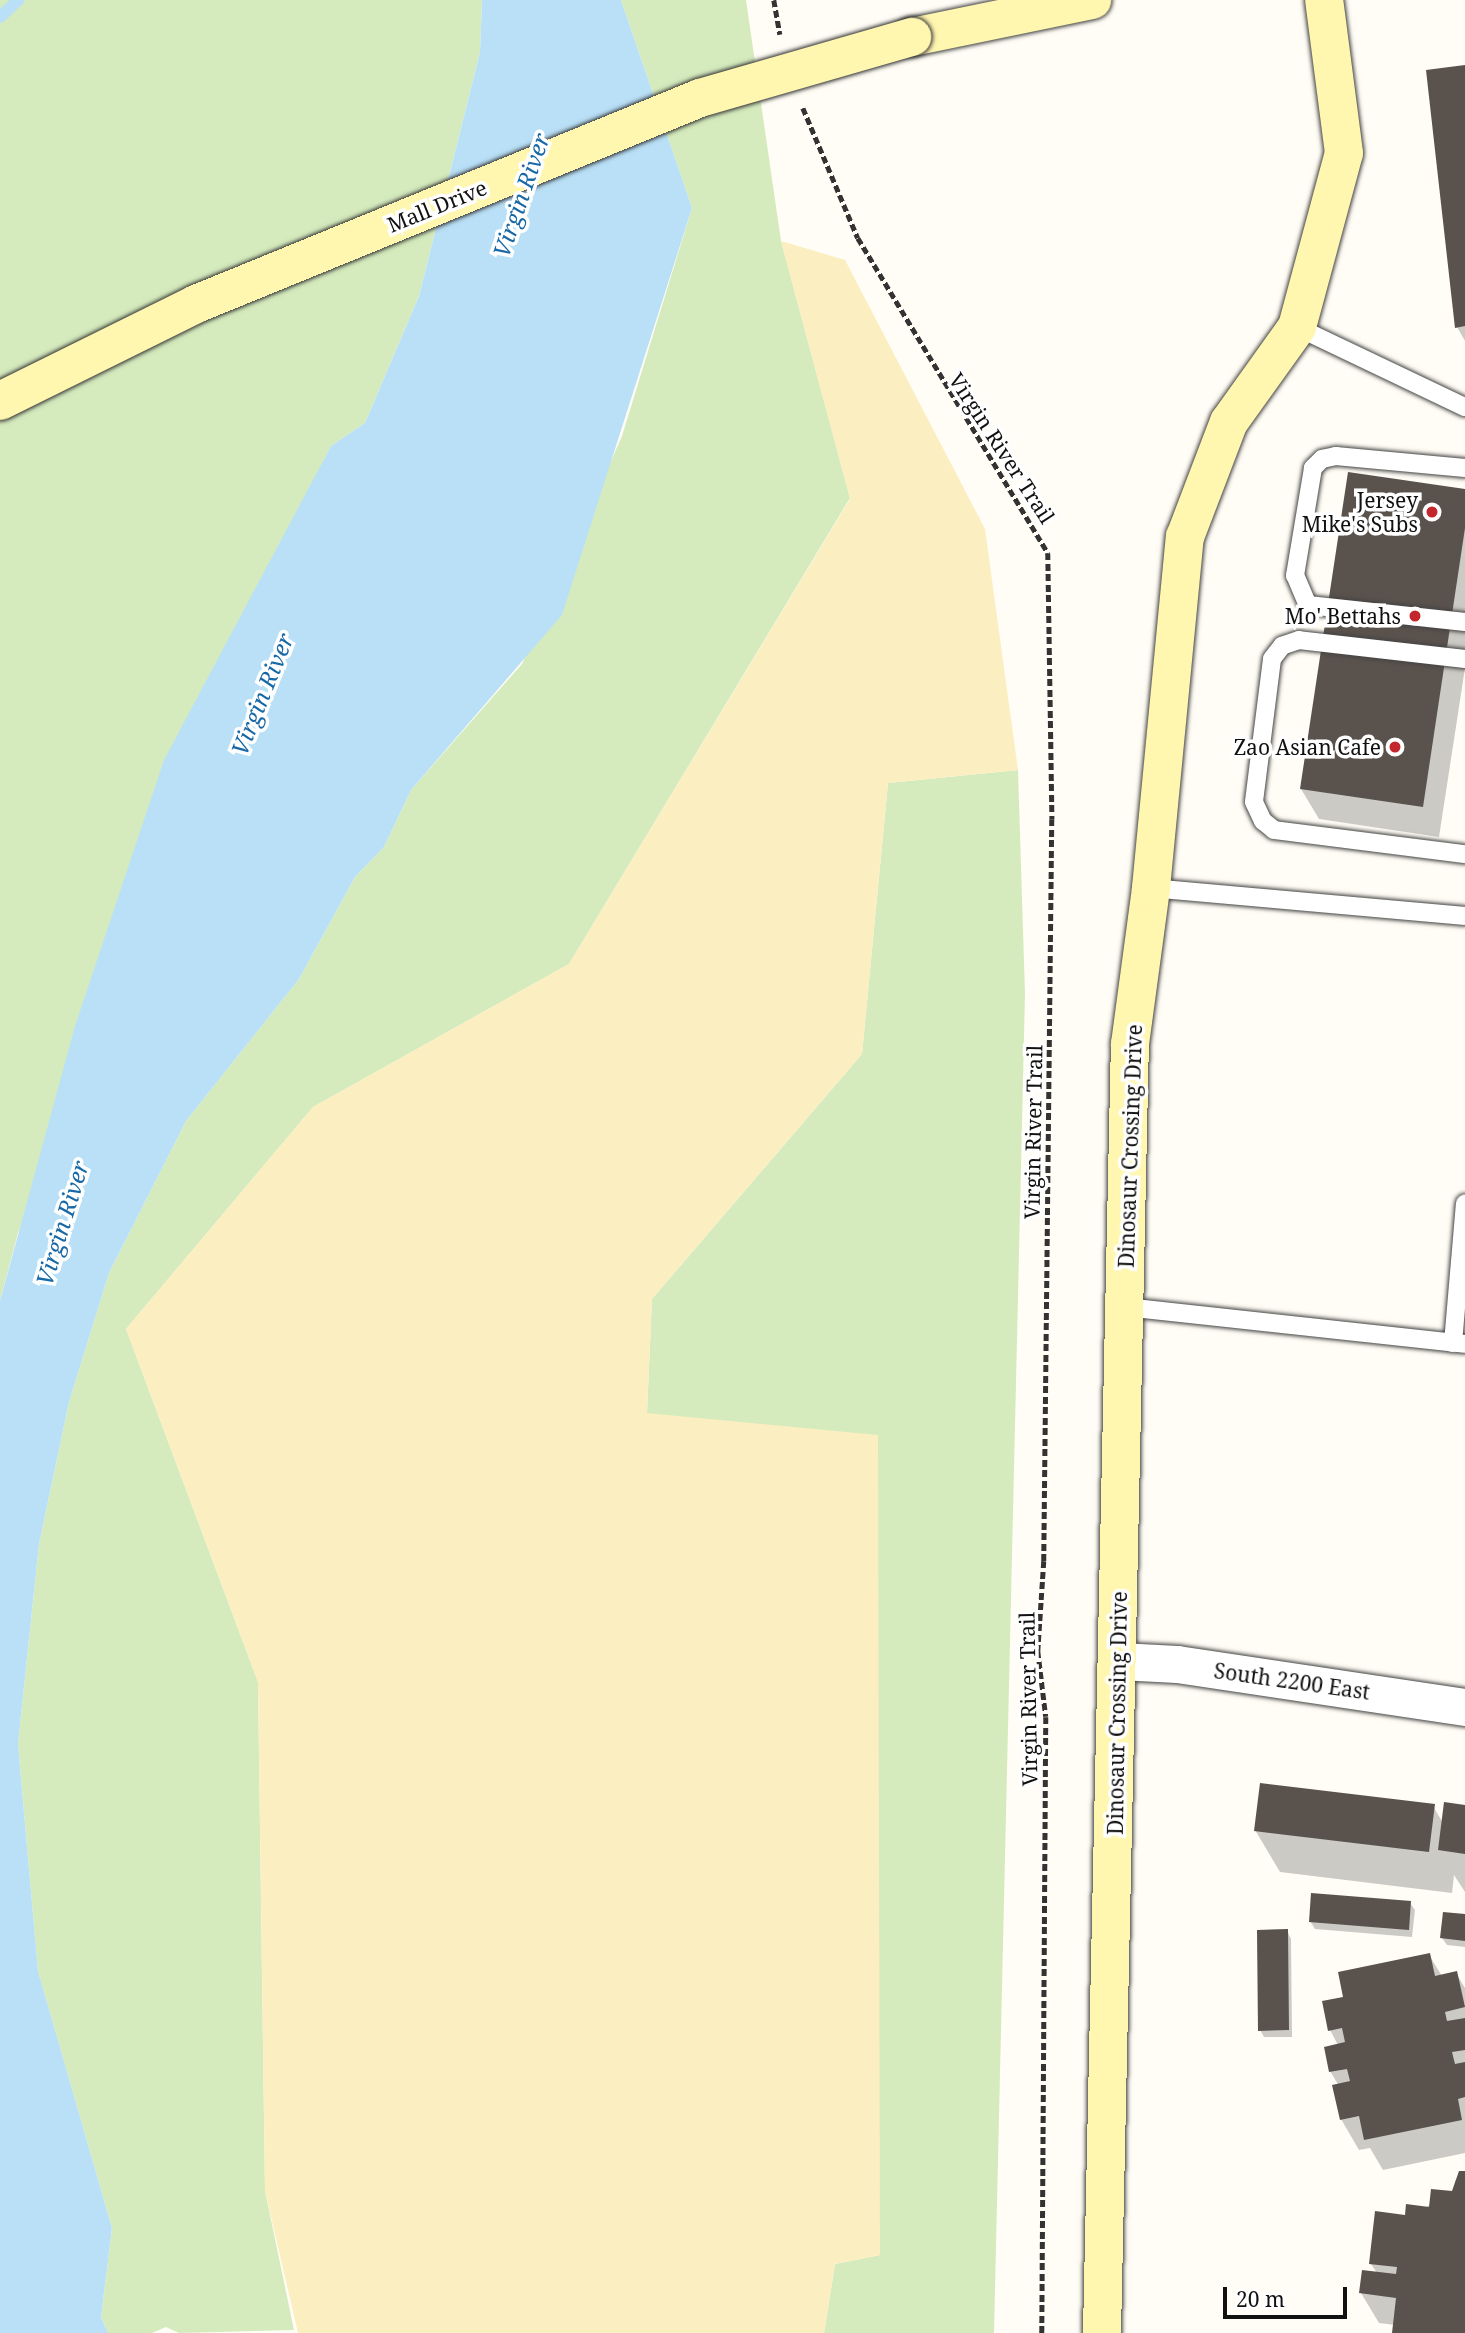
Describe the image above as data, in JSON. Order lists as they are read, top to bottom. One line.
{"streets":{"street":["Mall Drive","Dinosaur Crossing Drive","South 2200 East"],"path":["Virgin River Trail"]},"crossings":[["Dinosaur Crossing Drive","South 2200 East"]],"water":["Virgin River"],"places":["Jersey Mike's Subs","Mo' Bettahs","Zao Asian Cafe"],"scale_bar":"20 m"}
